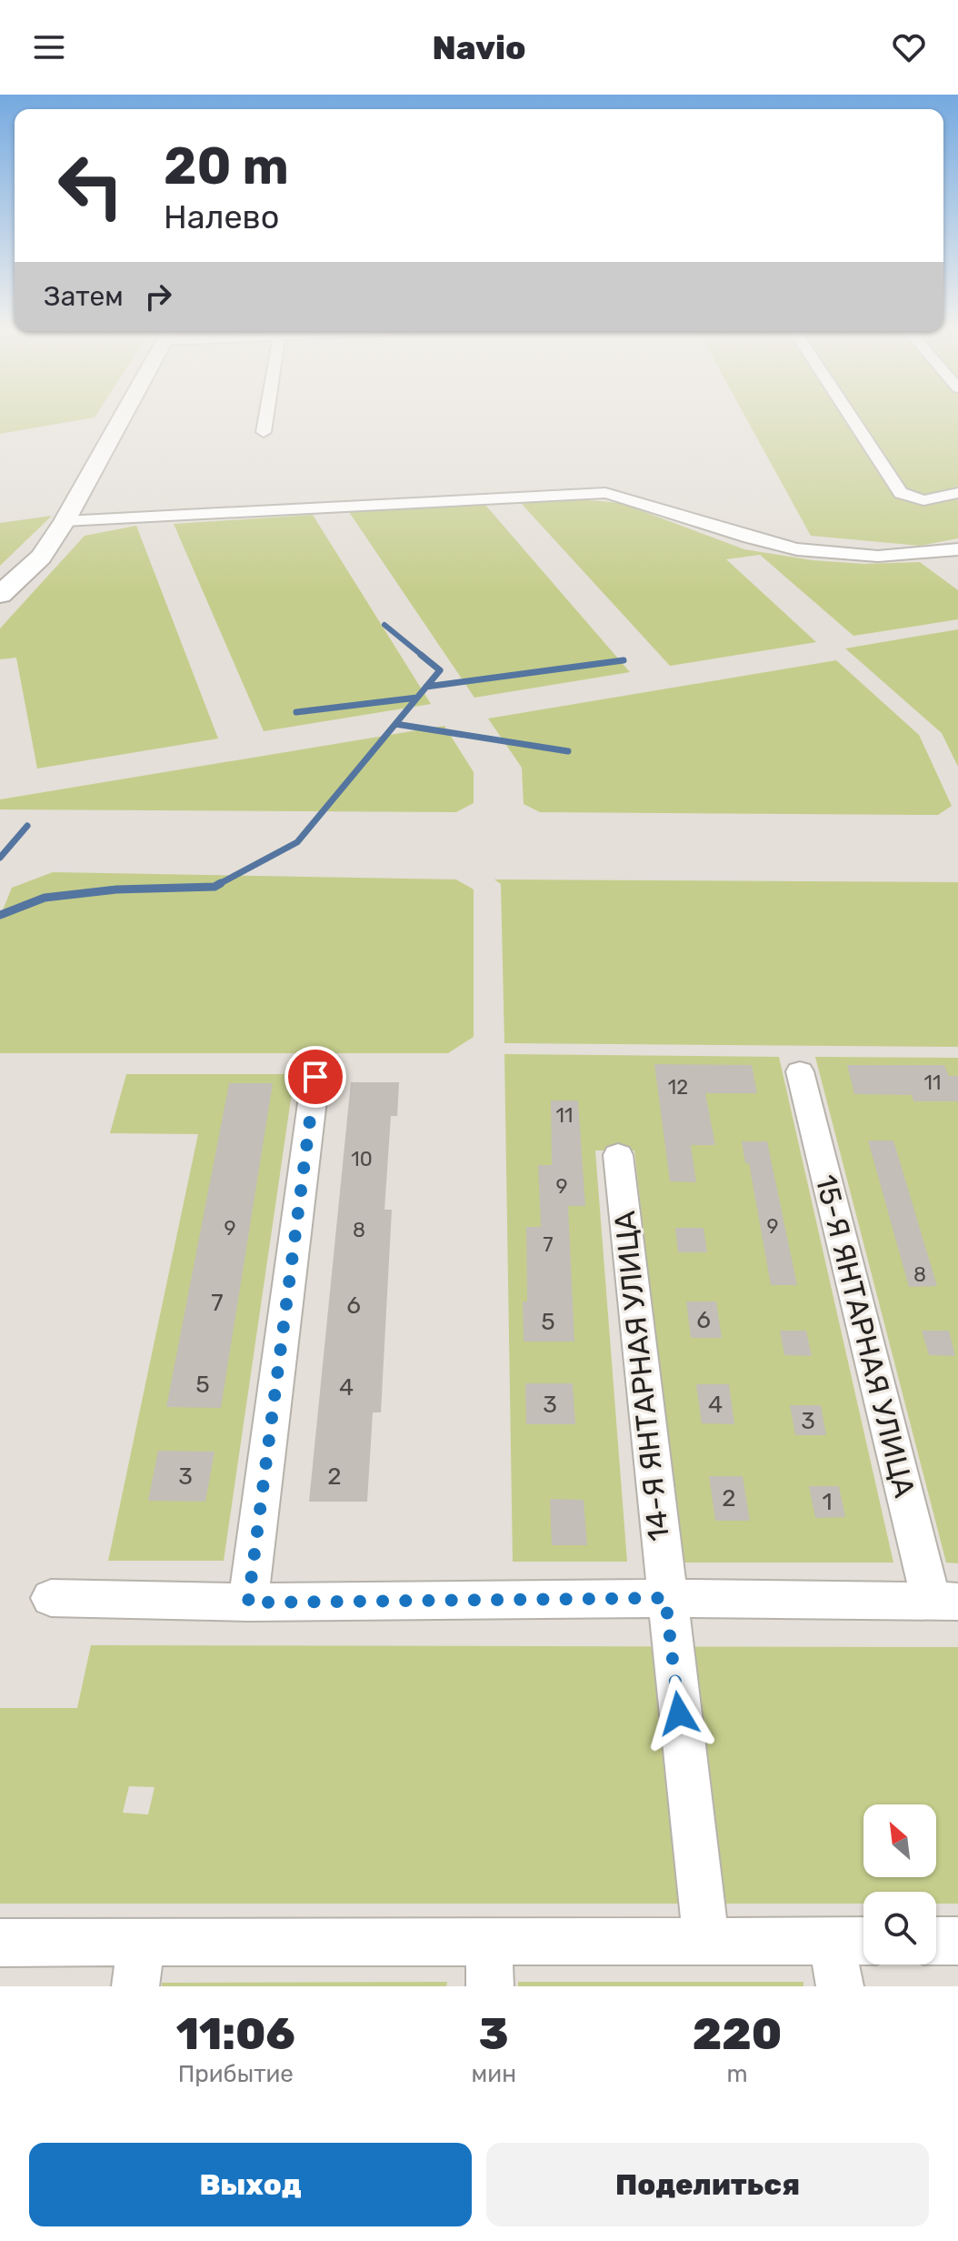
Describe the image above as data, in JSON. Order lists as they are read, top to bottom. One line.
{"streets":{"street":["15-Я ЯНТАРНАЯ УЛИЦА","14-Я ЯНТАРНАЯ УЛИЦА"]},"house_numbers":["11","12","11","10","9","9","9","8","7","8","7","6","6","5","5","4","3","4","3","3","2","2","1"],"north":"top left","page":{"header":"Navio","turn":["20 m","Налево"],"then":"Затем","eta":["11:06","Прибытие","3","мин","220","m"],"buttons":["Выход","Поделиться"]}}
